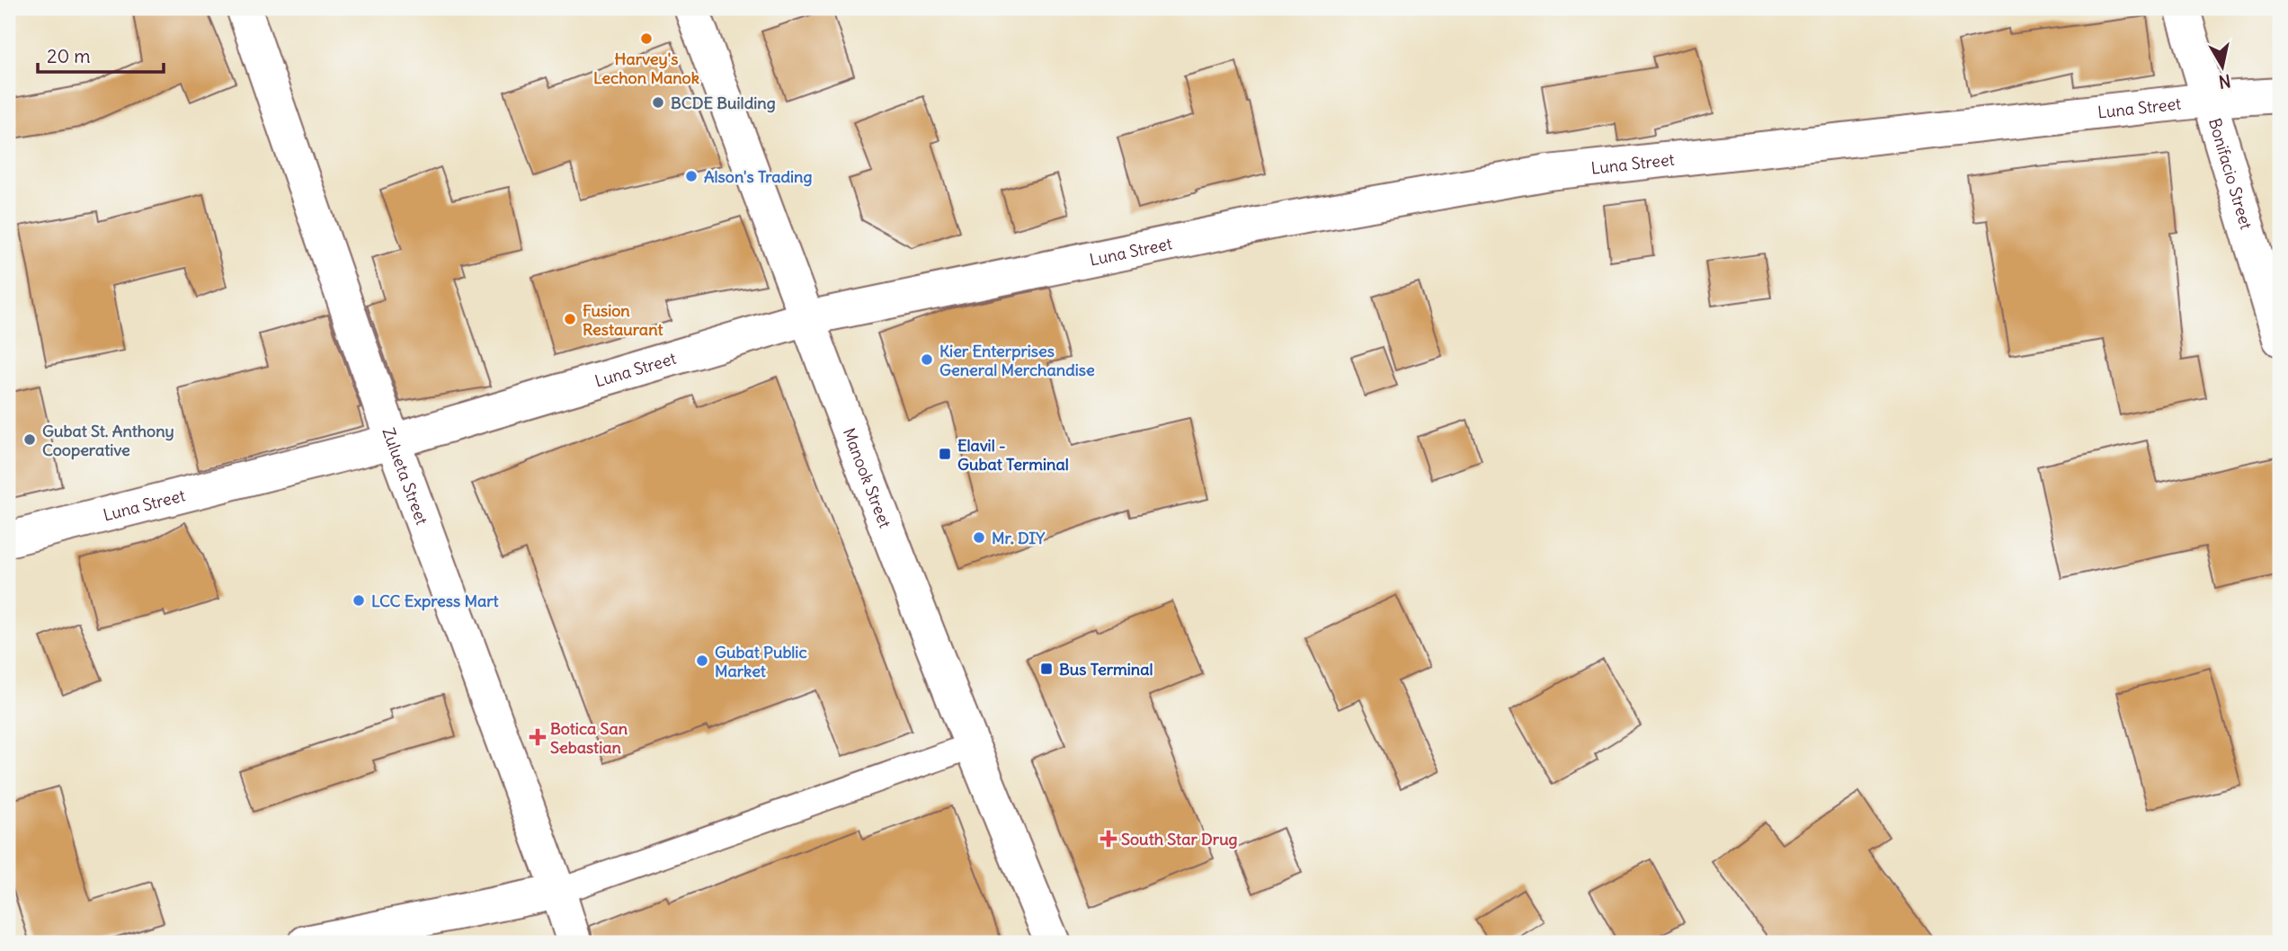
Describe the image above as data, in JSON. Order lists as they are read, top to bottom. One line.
{"streets":{"street":["Luna Street","Bonifacio Street","Zulueta Street","Manook Street"]},"crossings":[["Luna Street","Bonifacio Street"],["Luna Street","Zulueta Street"],["Luna Street","Manook Street"]],"places":{"other":["Harvey's Lechon Manok","BCDE Building","Alson's Trading","Fusion Restaurant","Kier Enterprises General Merchandise","Gubat St. Anthony Cooperative","Mr. DIY","LCC Express Mart","Gubat Public Market"],"transit":["Elavil - Gubat Terminal","Bus Terminal"],"health":["Botica San Sebastian","South Star Drug"]},"scale_bar":"20 m","north":"bottom"}
